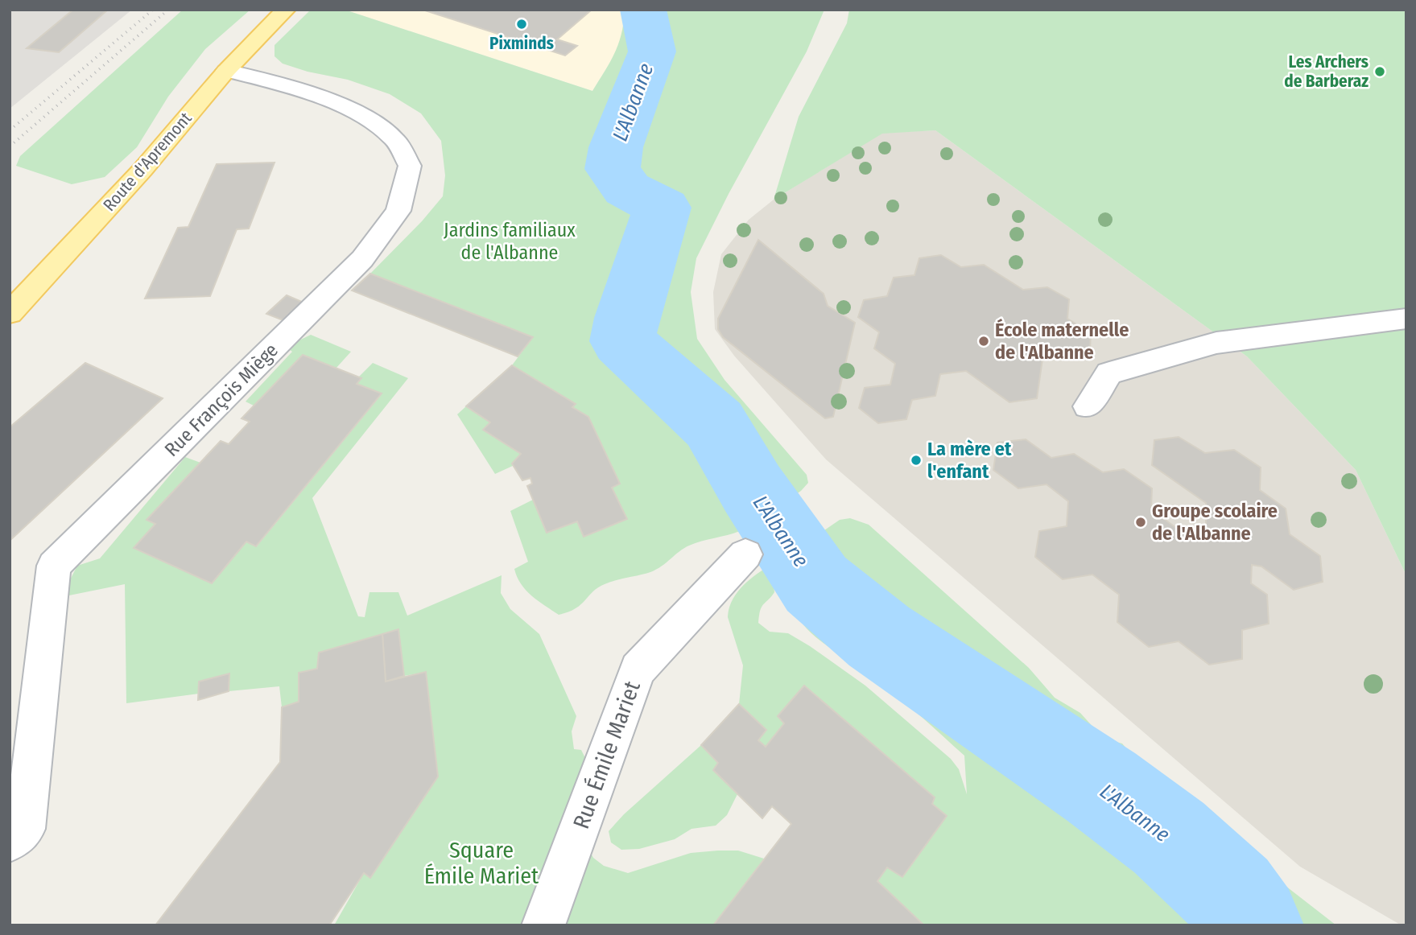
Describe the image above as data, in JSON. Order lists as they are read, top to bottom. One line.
{"streets":{"main road":["Route d'Apremont"],"street":["Rue François Miège","Rue Émile Mariet"]},"crossings":[["Route d'Apremont","Rue François Miège"]],"water":["L'Albanne"],"parks":["Jardins familiaux de l'Albanne","Square Émile Mariet"],"places":["Pixminds","Les Archers de Barberaz","École maternelle de l'Albanne","La mère et l'enfant","Groupe scolaire de l'Albanne"]}
